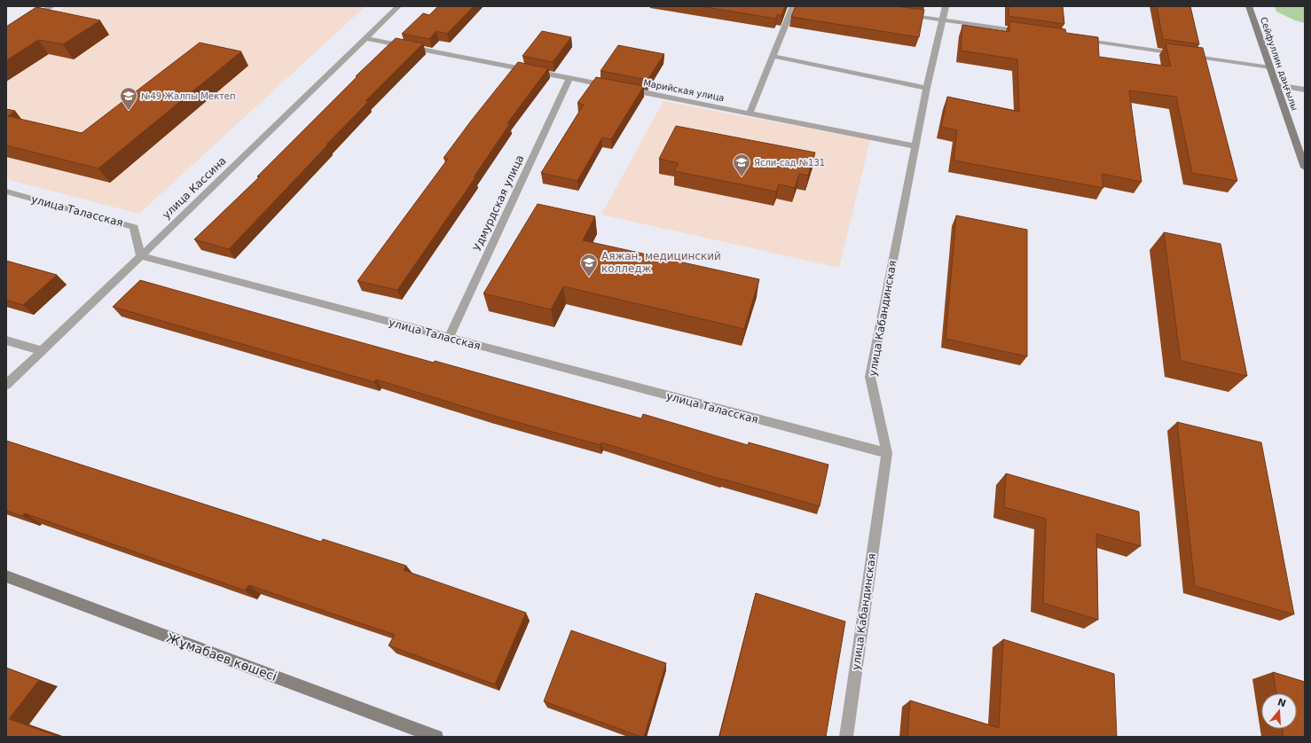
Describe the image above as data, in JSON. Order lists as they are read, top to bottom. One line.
{"streets":{"main road":["Сейфуллин даңғылы","Жұмабаев көшесі"],"street":["Марийская улица","улица Кассина","Удмурдская улица","улица Таласская","улица Кабандинская"]},"crossings":[["Марийская улица","улица Кабандинская"],["улица Кассина","улица Таласская"],["Удмурдская улица","улица Таласская"],["улица Таласская","улица Кабандинская"]],"places":{"school or university":["№49 Жалпы Мектеп","Ясли-сад №131","Аяжан, медицинский колледж"]},"north":"top"}
